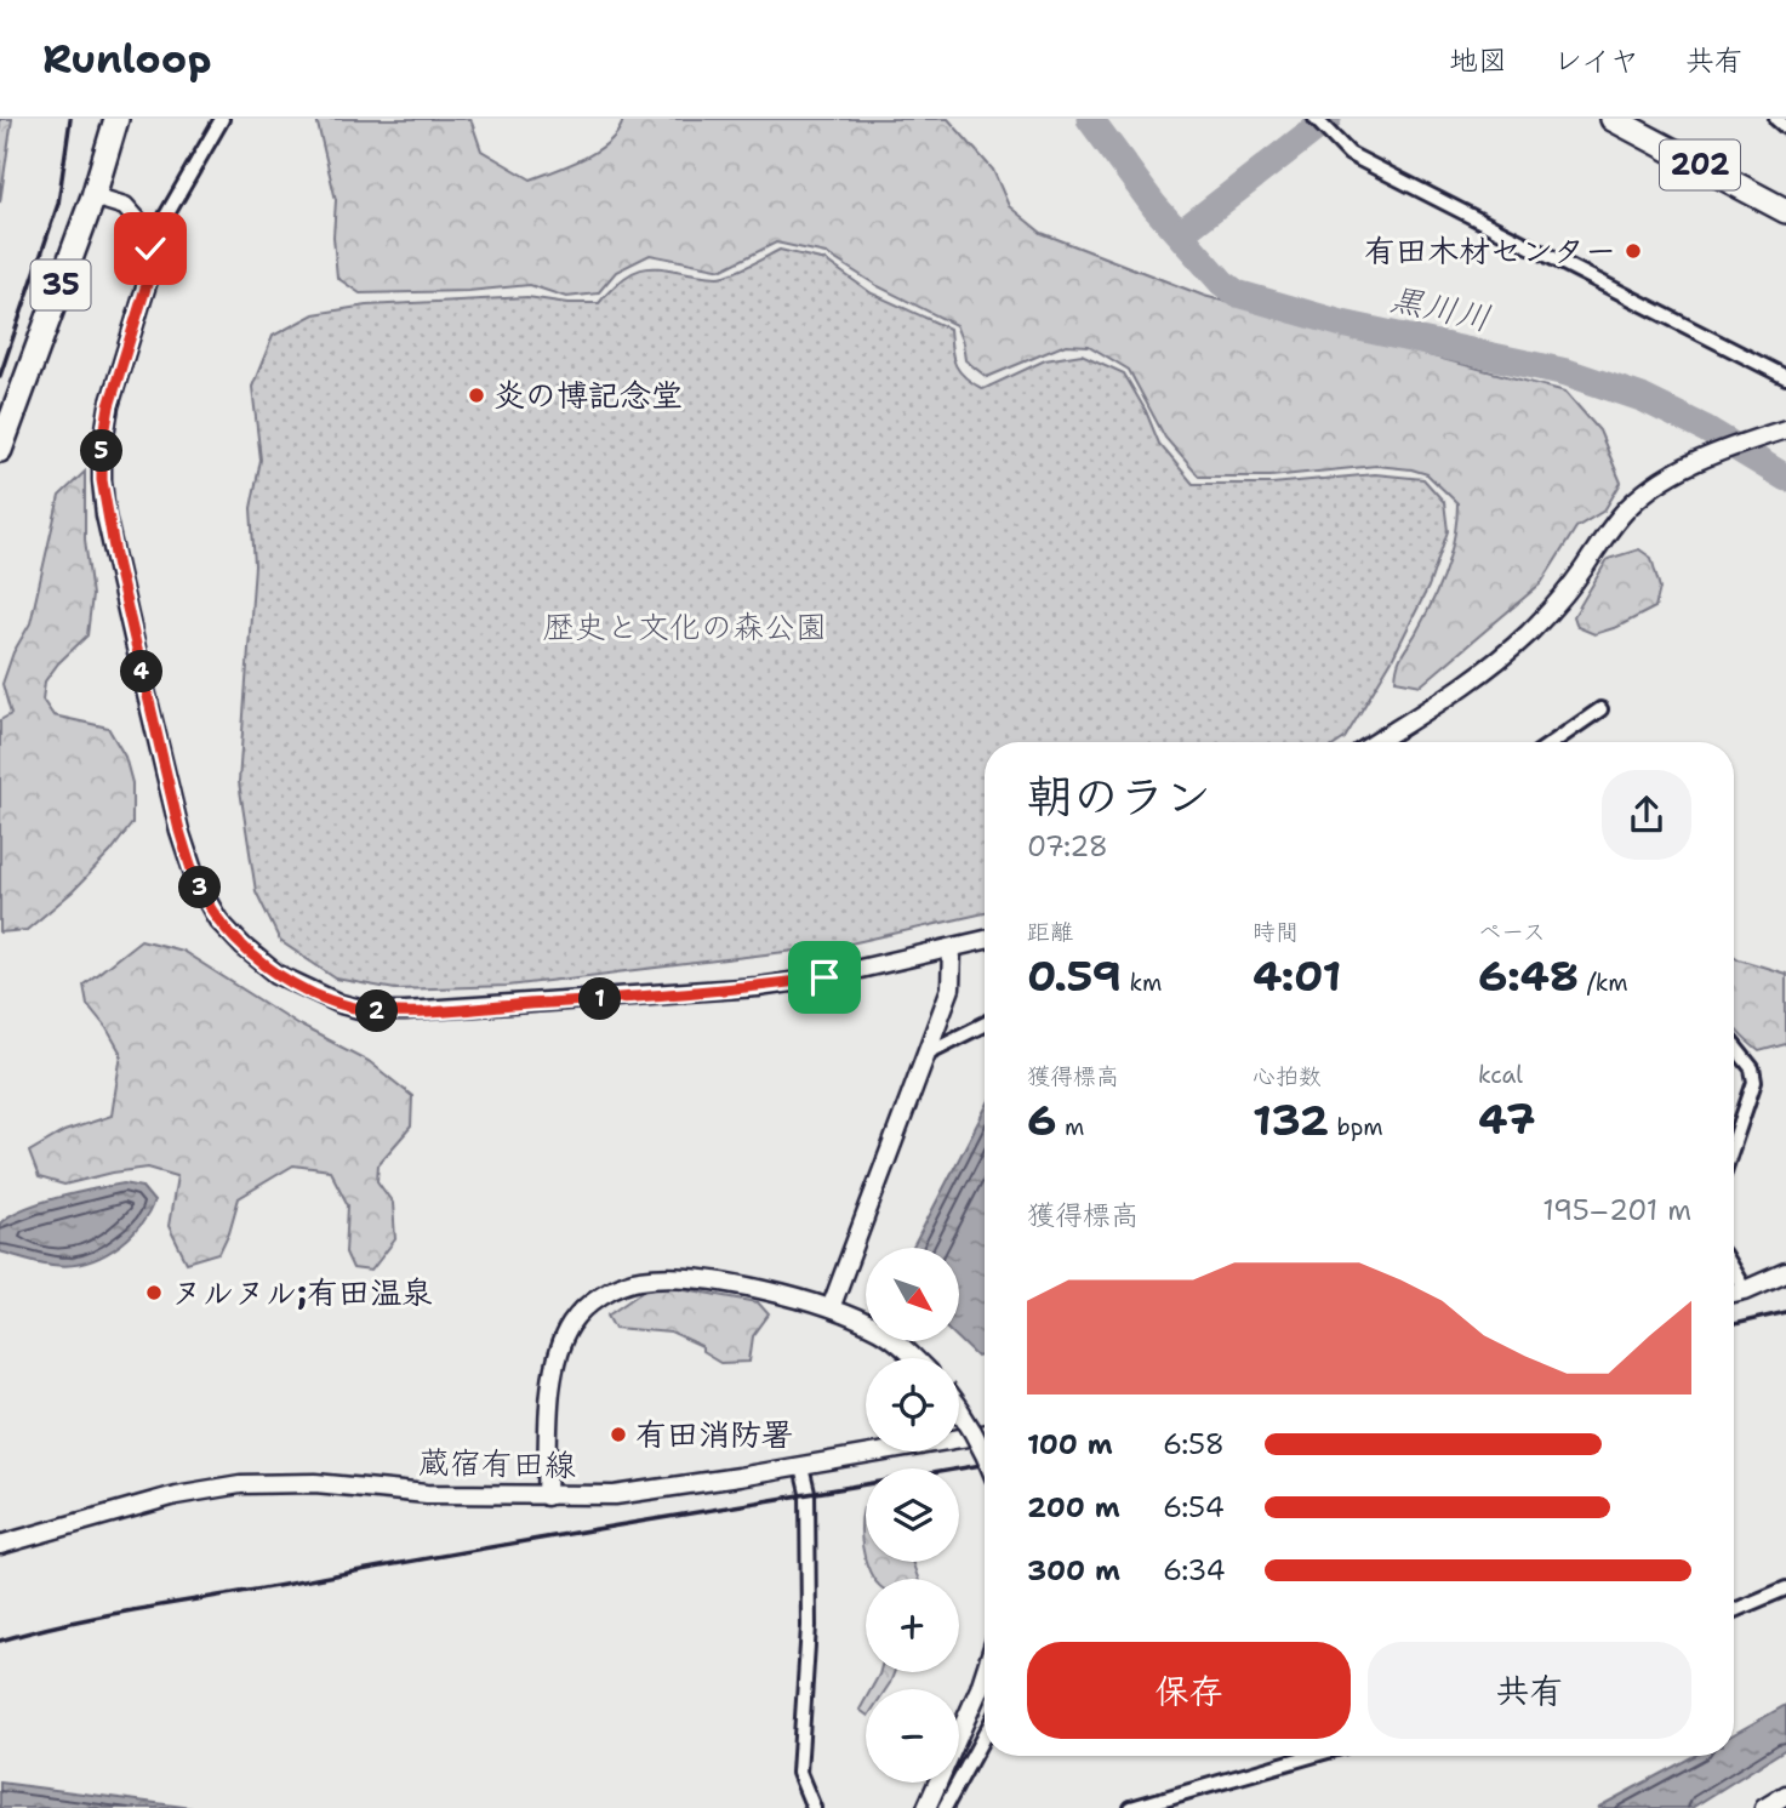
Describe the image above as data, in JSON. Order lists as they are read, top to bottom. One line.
{"streets":{"highway":["202","35"],"street":["蔵宿有田線"]},"water":["黒川川"],"parks":["歴史と文化の森公園"],"places":["有田木材センター","炎の博記念堂","ヌルヌル;有田温泉","有田消防署"],"north":"bottom right","page":{"header":"Runloop","nav":["地図","レイヤ","共有"],"pins":["5","4","3","1","2"],"heading":["朝のラン","07:28"],"stats":[["距離","0.59 km"],["時間","4:01"],["ペース","6:48 /km"],["獲得標高","6 m"],["心拍数","132 bpm"],["kcal","47"]],"chart":["獲得標高","195–201 m"],"map_buttons":["+","−"],"list":[{"name":"100 m","note":"6:58"},{"name":"200 m","note":"6:54"},{"name":"300 m","note":"6:34"}],"buttons":["保存","共有"]}}
